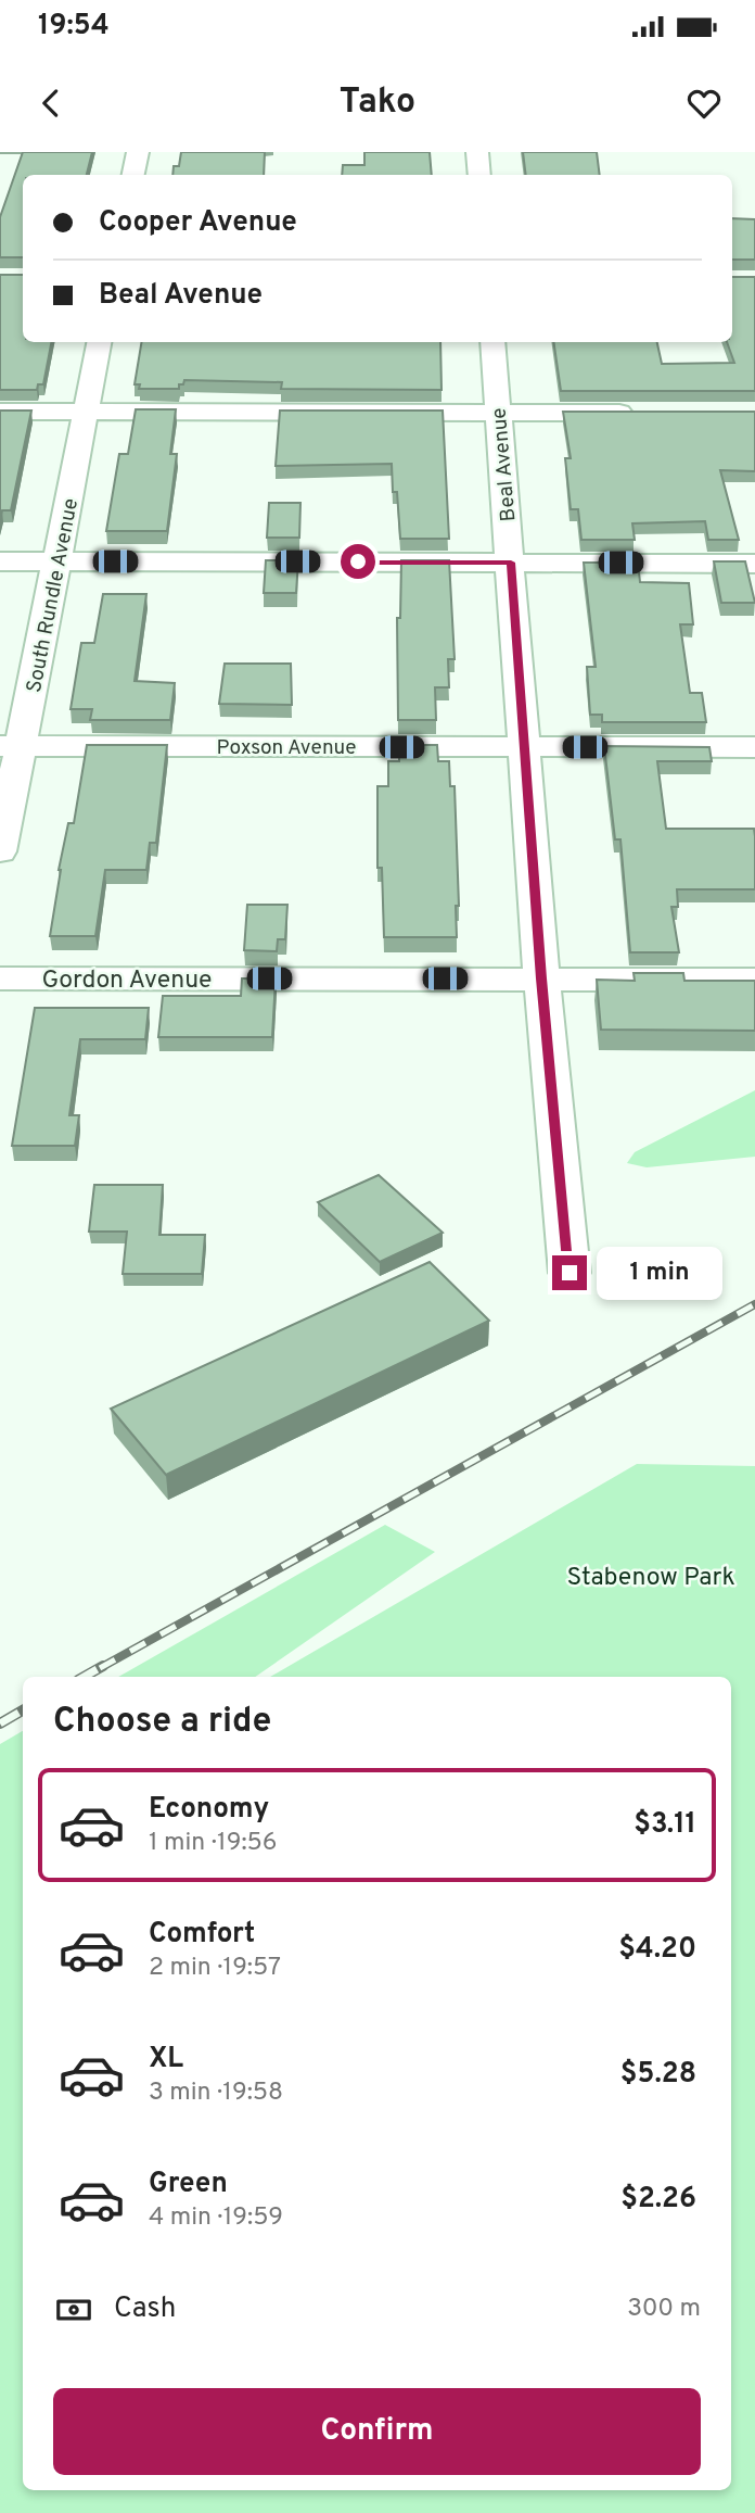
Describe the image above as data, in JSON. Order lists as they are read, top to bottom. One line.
{"streets":{"street":["Beal Avenue","South Rundle Avenue","Poxson Avenue","Gordon Avenue"]},"crossings":[["Beal Avenue","Poxson Avenue"],["Beal Avenue","Gordon Avenue"],["South Rundle Avenue","Poxson Avenue"]],"parks":["Stabenow Park"],"page":{"status":"19:54","header":"Tako","banner":["Cooper Avenue","Beal Avenue"],"bubble":"1 min","heading":"Choose a ride","list":[{"name":"Economy","note":"1 min · 19:56","value":"$3.11"},{"name":"Comfort","note":"2 min · 19:57","value":"$4.20"},{"name":"XL","note":"3 min · 19:58","value":"$5.28"},{"name":"Green","note":"4 min · 19:59","value":"$2.26"}],"pay":["Cash","300 m"],"buttons":"Confirm"}}
